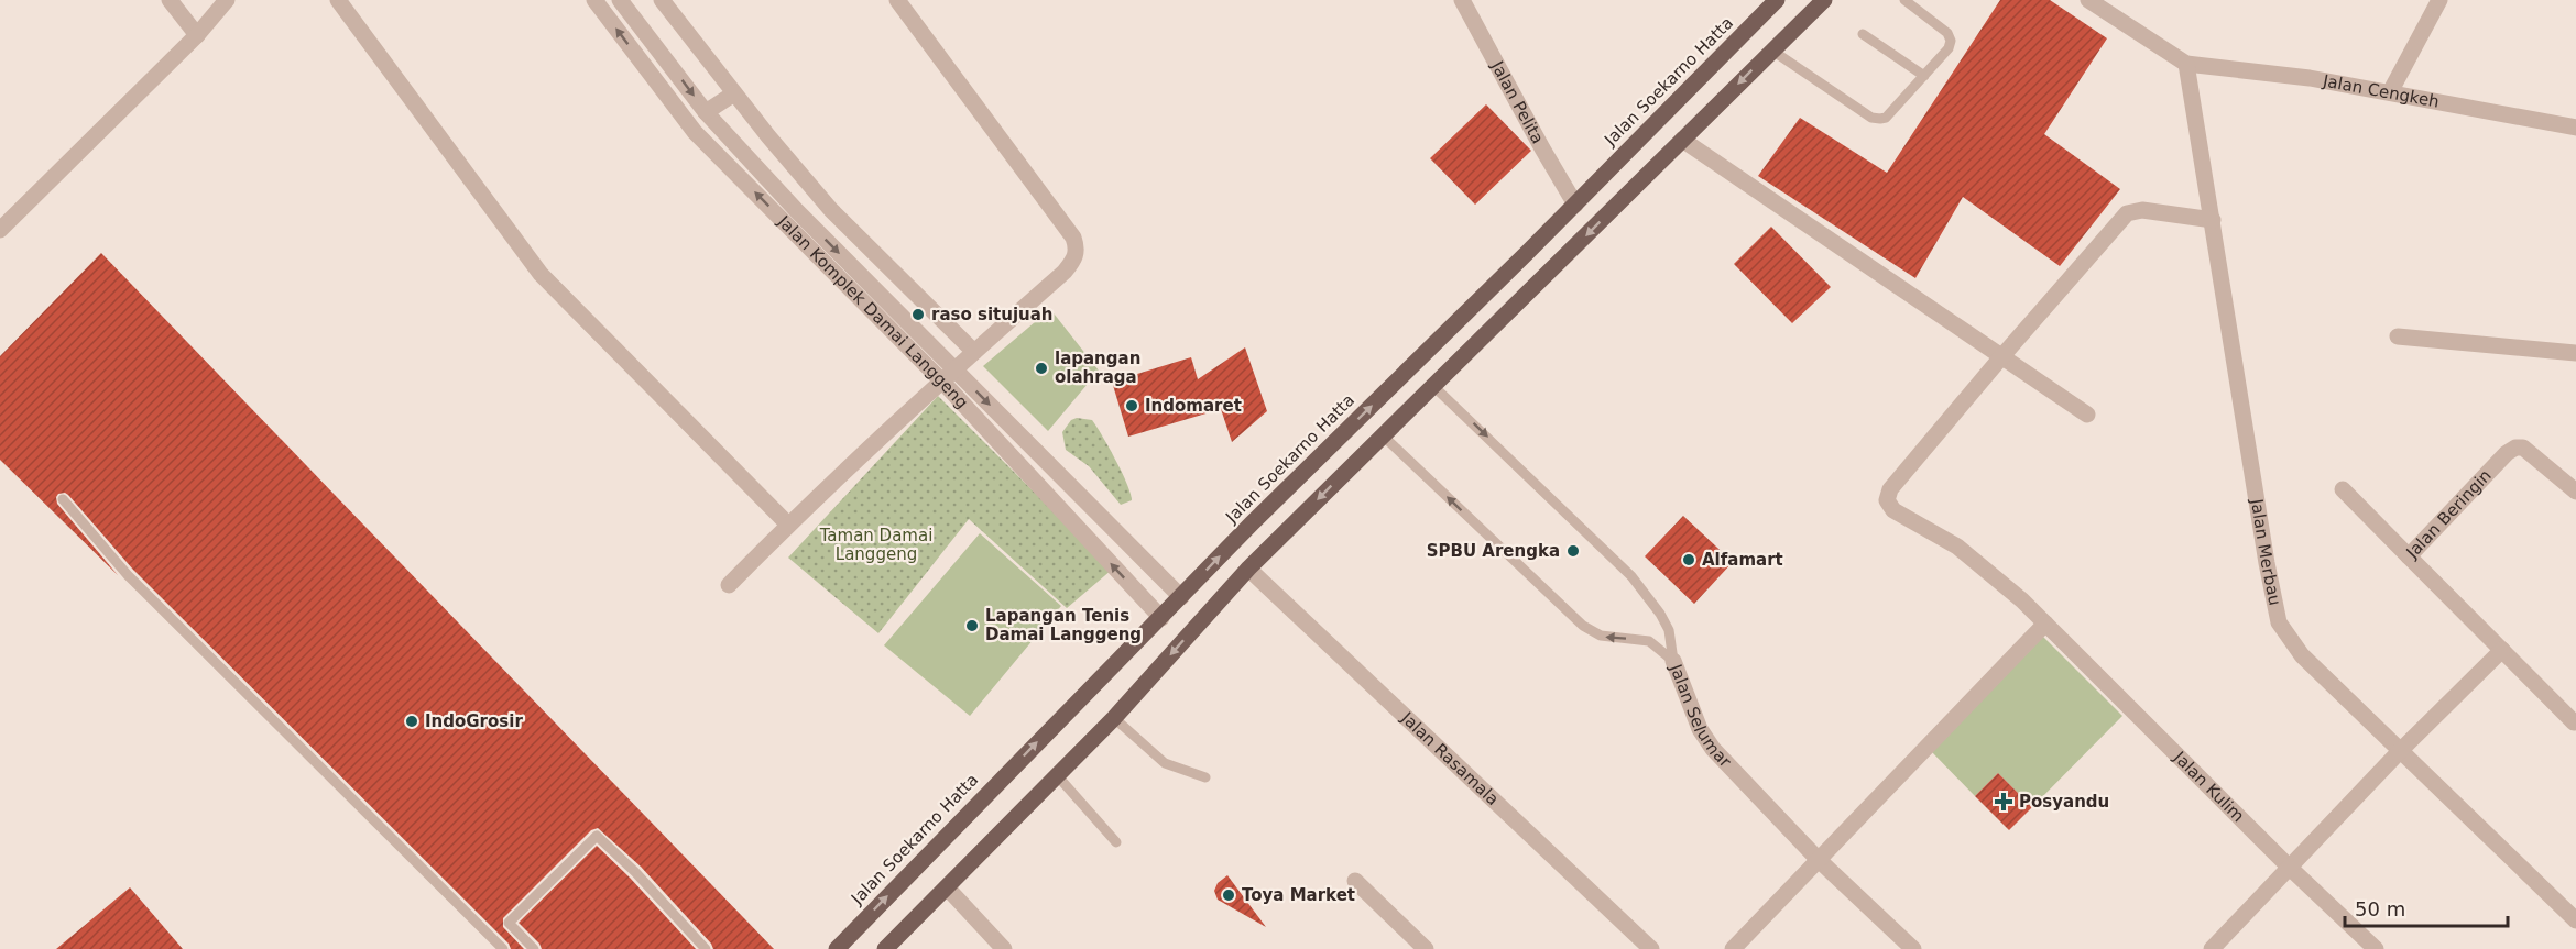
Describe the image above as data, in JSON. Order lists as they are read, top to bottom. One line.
{"streets":{"main road":["Jalan Soekarno Hatta"],"street":["Jalan Cengkeh","Jalan Pelita","Jalan Komplek Damai Langgeng","Jalan Beringin","Jalan Merbau","Jalan Selumar","Jalan Rasamala","Jalan Kulim"]},"crossings":[["Jalan Soekarno Hatta","Jalan Pelita"],["Jalan Soekarno Hatta","Jalan Komplek Damai Langgeng"],["Jalan Cengkeh","Jalan Merbau"]],"parks":["Taman Damai Langgeng"],"places":{"other":["raso situjuah","lapangan olahraga","Indomaret","SPBU Arengka","Alfamart","Lapangan Tenis Damai Langgeng","IndoGrosir","Toya Market"],"health":["Posyandu"]},"scale_bar":"50 m"}
